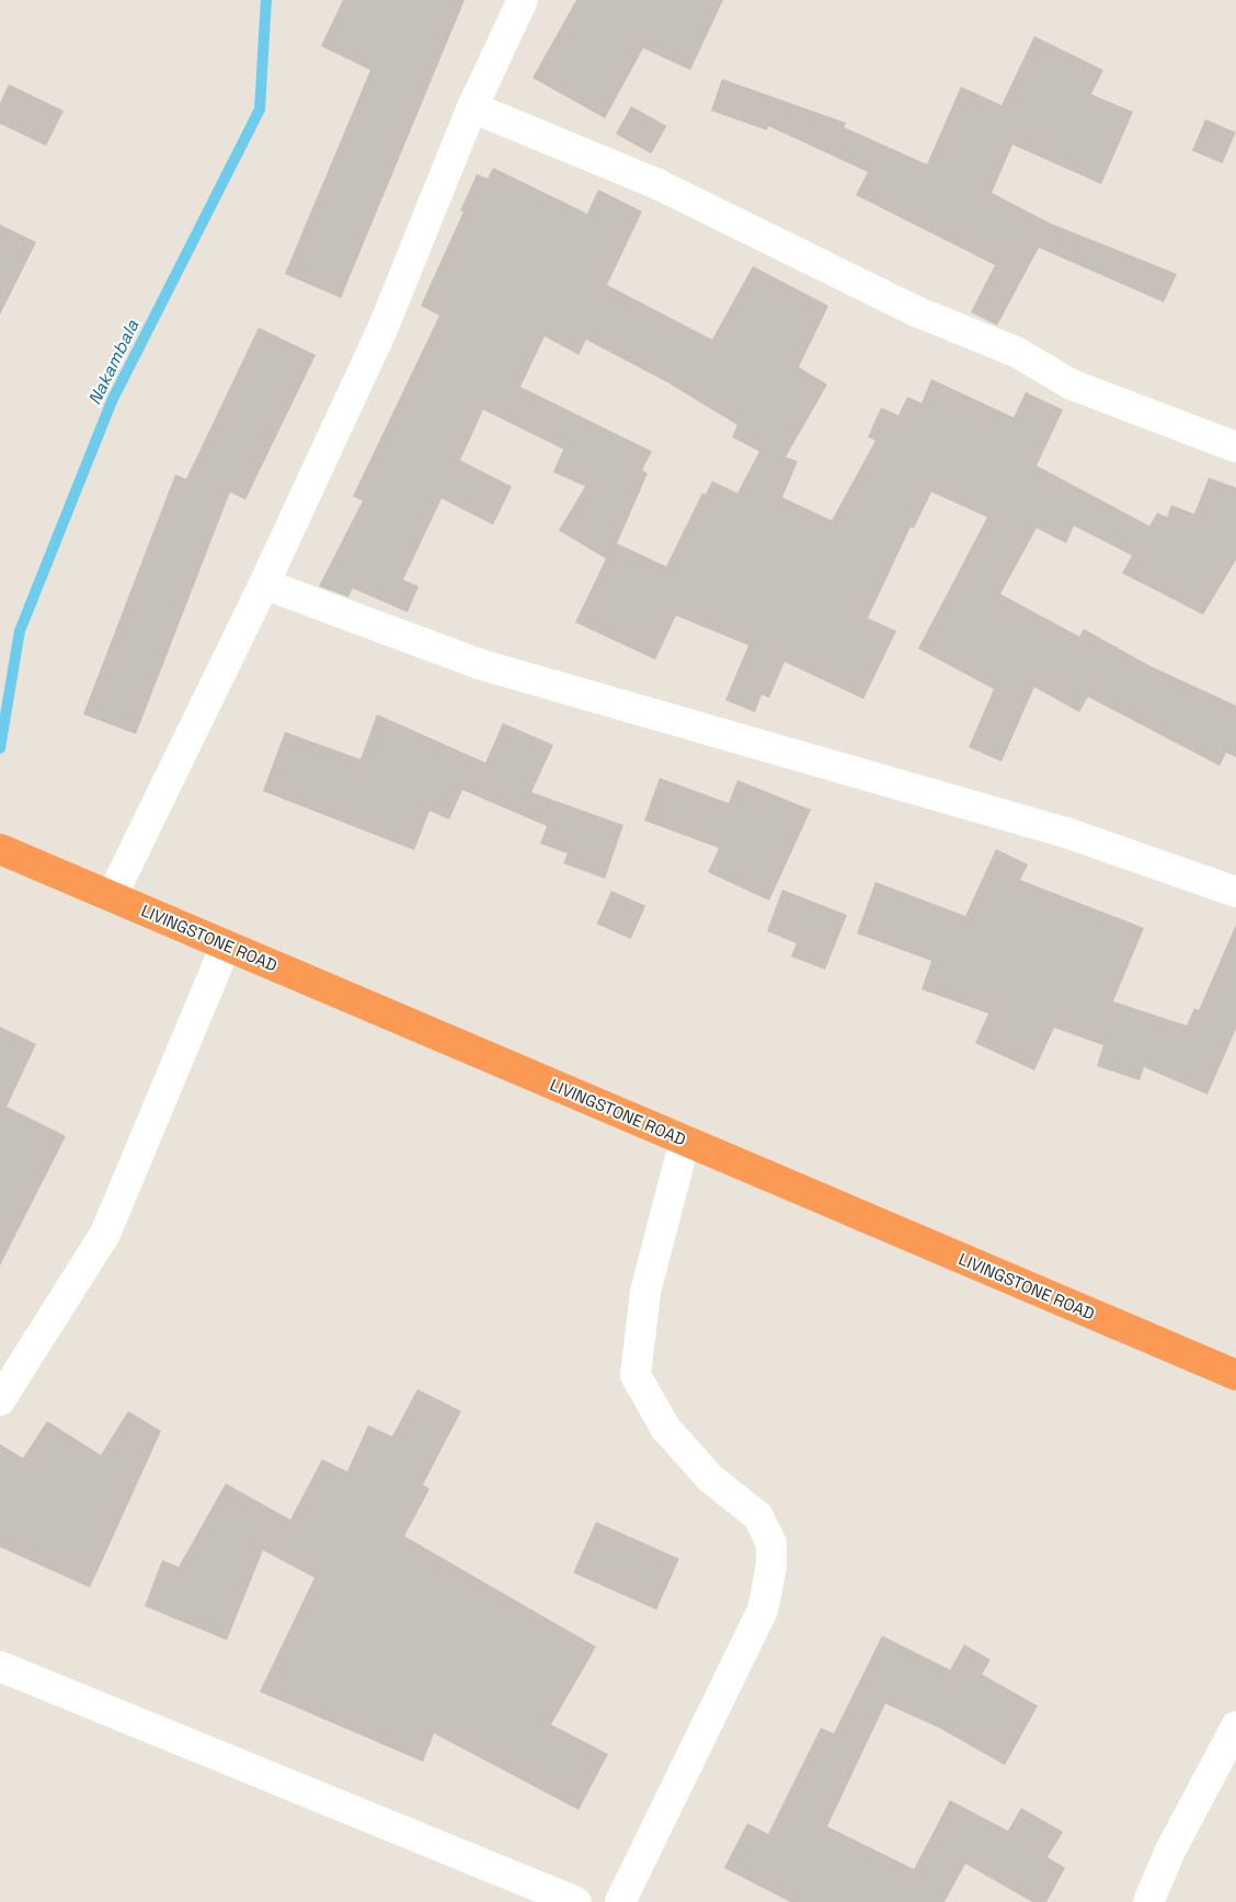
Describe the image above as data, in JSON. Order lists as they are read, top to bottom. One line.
{"streets":{"highway":["LIVINGSTONE ROAD"]},"water":["Nakambala"]}
